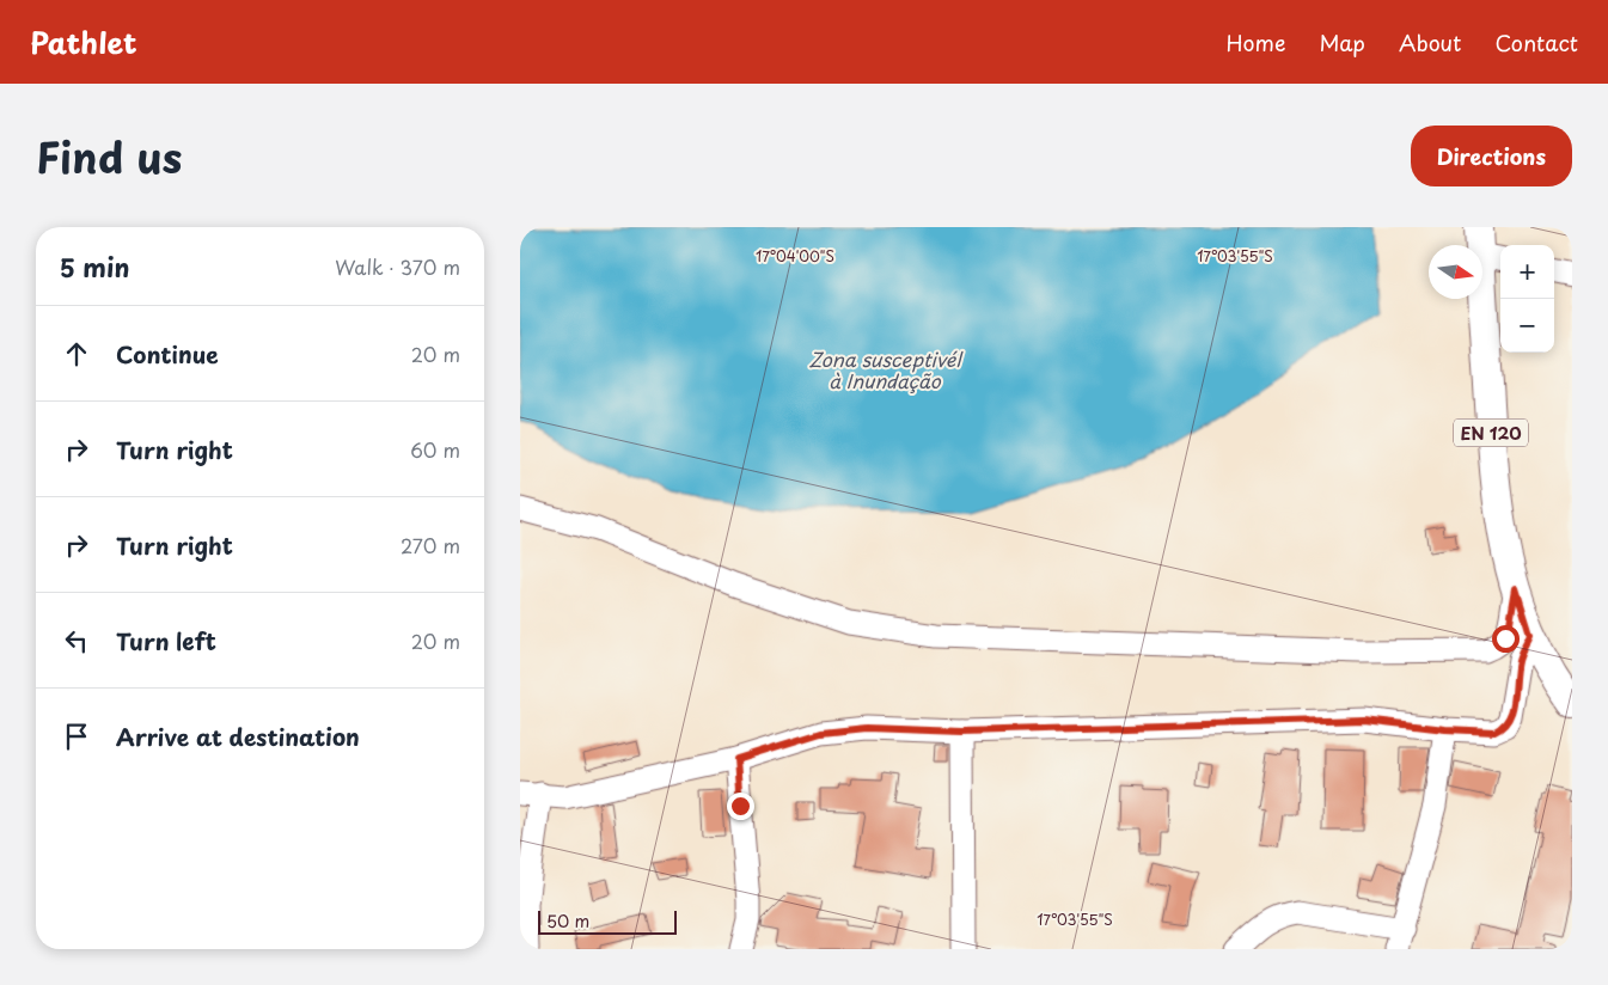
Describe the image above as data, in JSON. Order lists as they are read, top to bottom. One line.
{"streets":{"main road":["EN 120"]},"water":["Zona susceptivél à Inundação"],"scale_bar":"50 m","north":"right","page":{"header":"Pathlet","nav":["Home","Map","About","Contact"],"title":"Find us","buttons":"Directions","heading":["5 min","Walk · 370 m"],"map_buttons":["+","−"],"list":[["Continue","20 m"],["Turn right","60 m"],["Turn right","270 m"],["Turn left","20 m"],"Arrive at destination"],"scale":"50 m"},"coordinates":["17°04'00\"S","17°03'55\"S"]}
